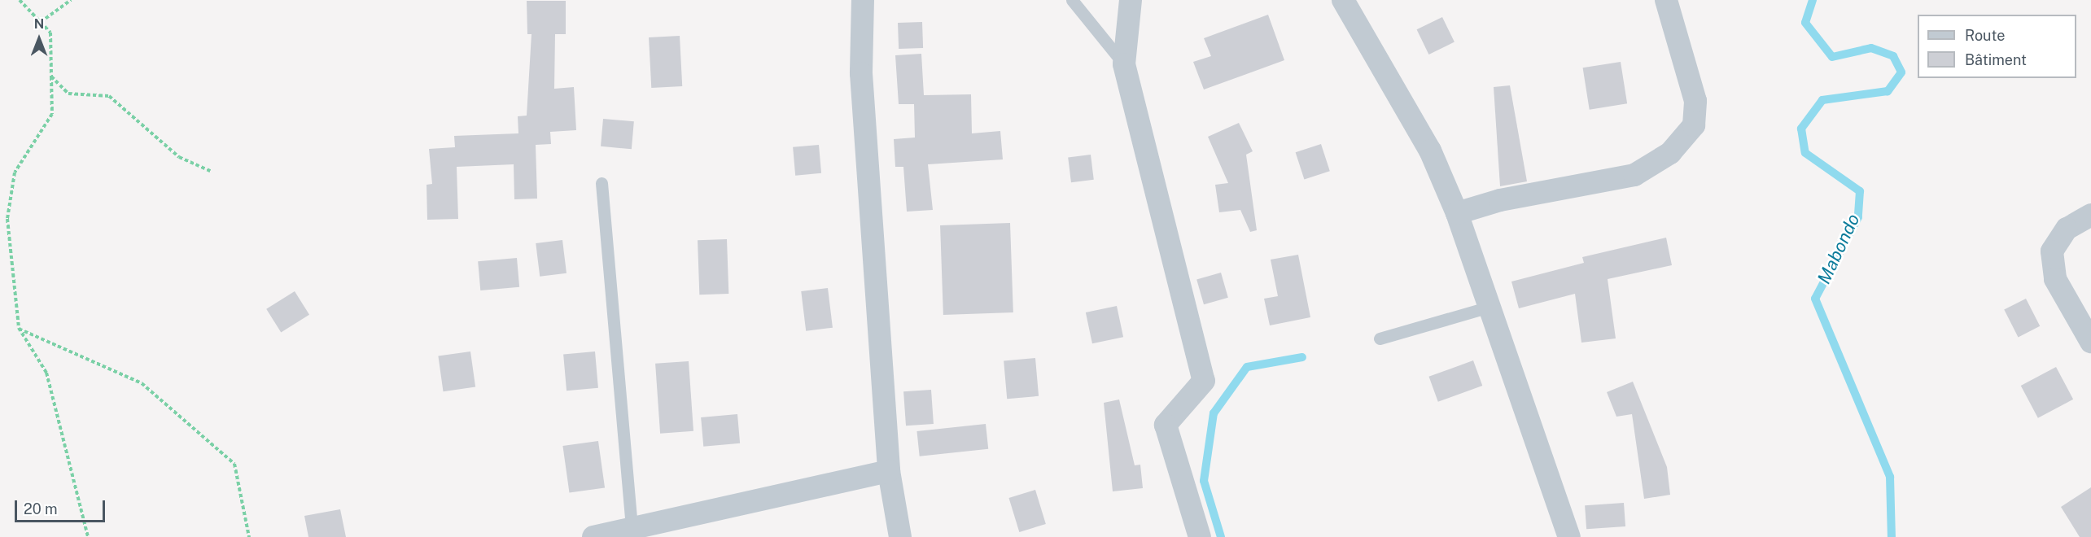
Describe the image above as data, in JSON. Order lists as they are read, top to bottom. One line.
{"water":["Mabondo"],"legend":["Route","Bâtiment"],"scale_bar":"20 m","north":"top"}
